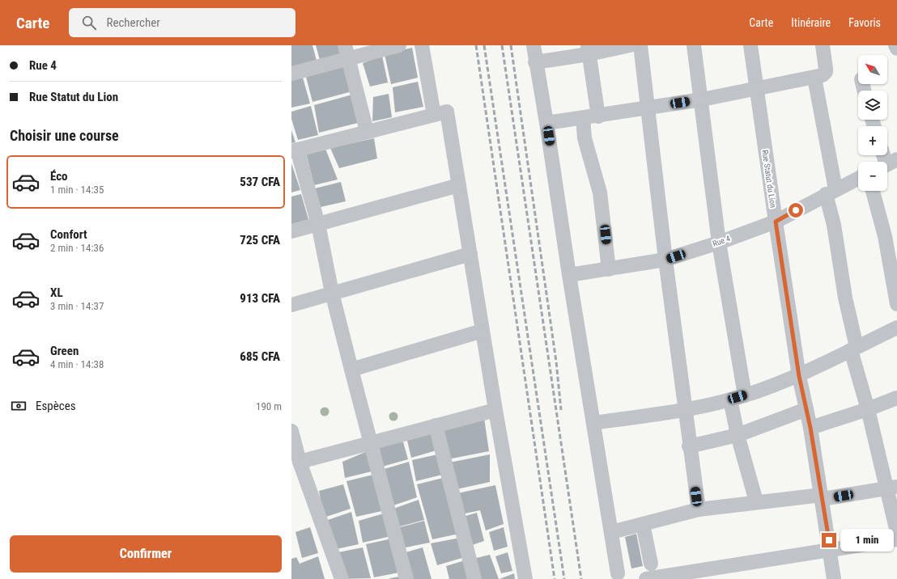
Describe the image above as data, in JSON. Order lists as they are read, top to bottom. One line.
{"streets":{"street":["Rue Statut du Lion","Rue 4"]},"crossings":[["Rue Statut du Lion","Rue 4"]],"north":"top left","page":{"header":"Carte","search":"Rechercher","nav":["Carte","Itinéraire","Favoris"],"banner":["Rue 4","Rue Statut du Lion"],"map_buttons":["+","−"],"heading":"Choisir une course","list":[{"name":"Éco","note":"1 min · 14:35","value":"537 CFA"},{"name":"Confort","note":"2 min · 14:36","value":"725 CFA"},{"name":"XL","note":"3 min · 14:37","value":"913 CFA"},{"name":"Green","note":"4 min · 14:38","value":"685 CFA"}],"pay":["Espèces","190 m"],"buttons":"Confirmer","bubble":"1 min"}}
